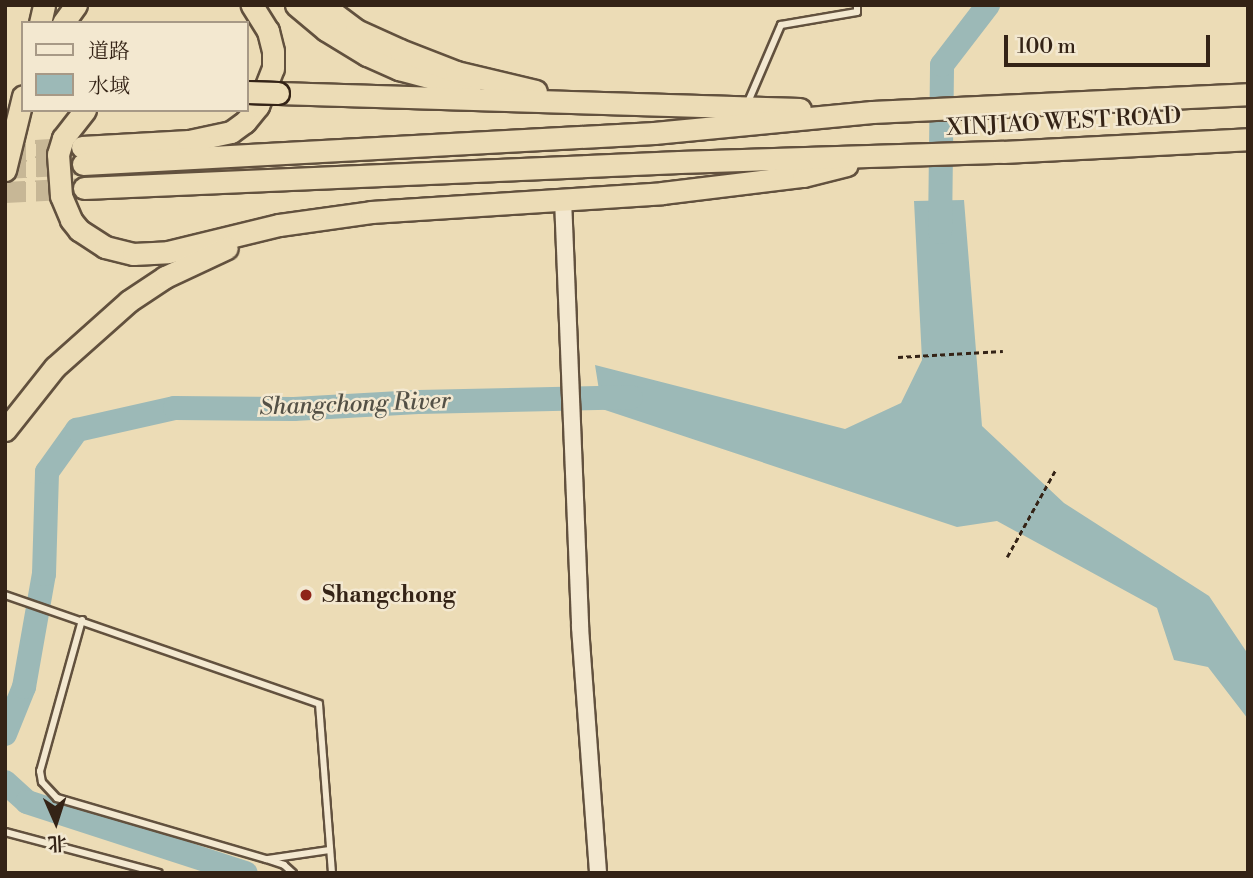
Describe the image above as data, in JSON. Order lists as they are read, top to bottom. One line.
{"streets":{"highway":["XINJIAO WEST ROAD"]},"water":["Shangchong River"],"places":["Shangchong"],"legend":["道路","水域"],"scale_bar":"100 m","north":"bottom"}
